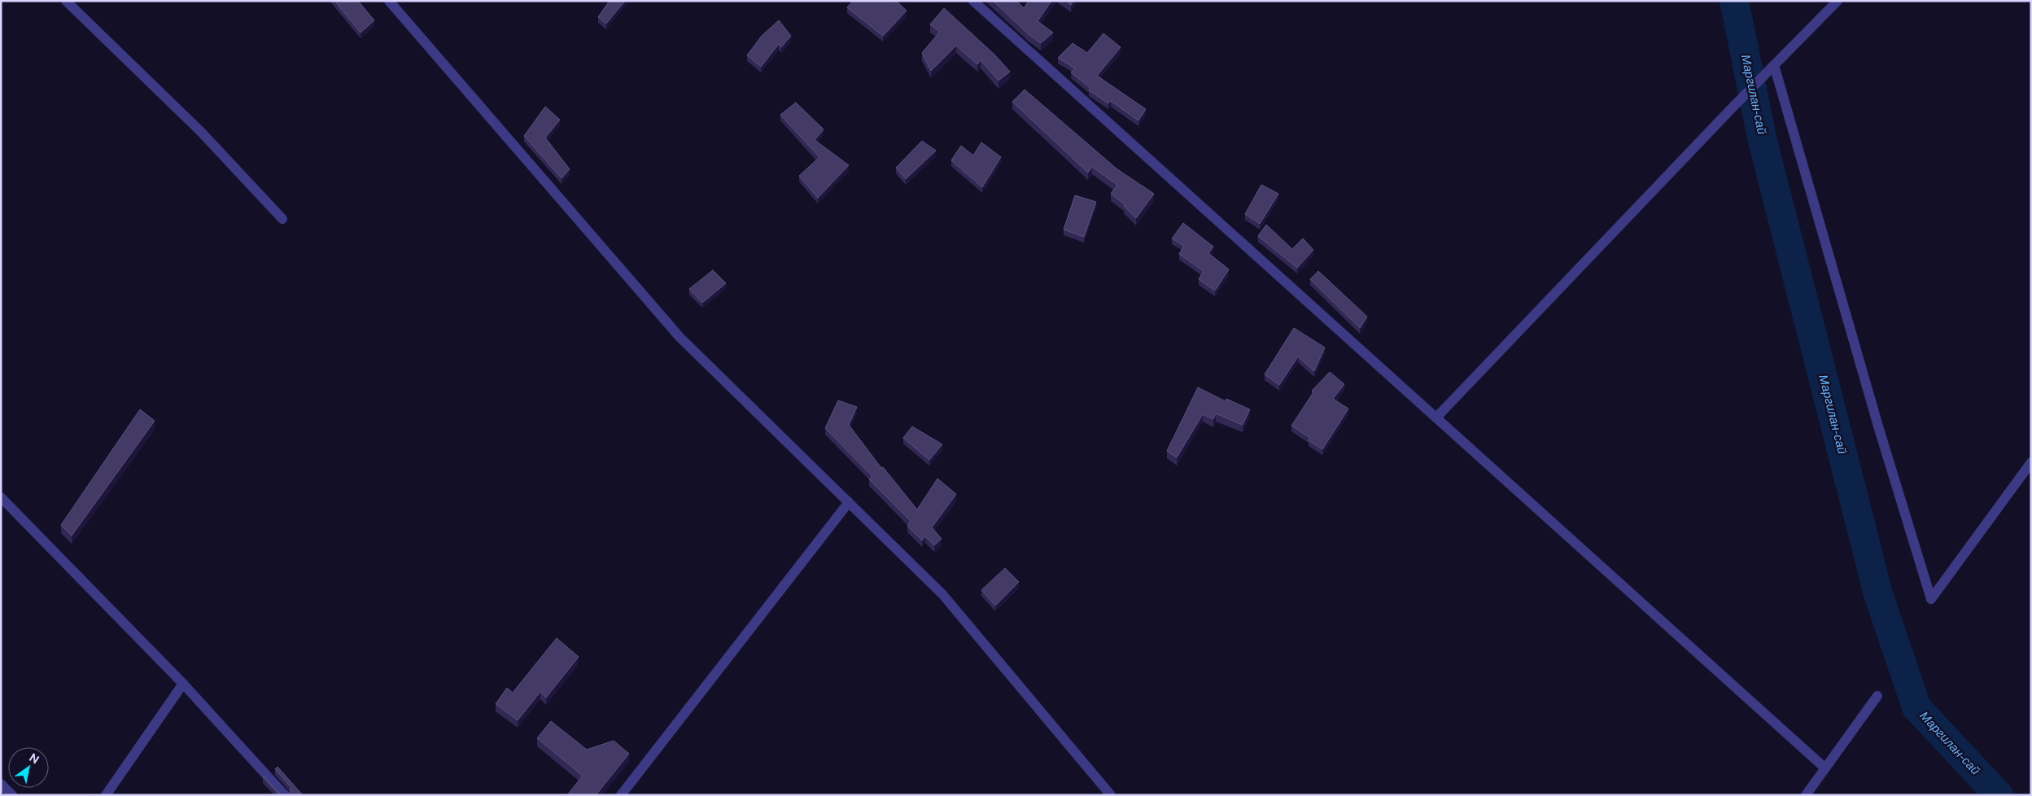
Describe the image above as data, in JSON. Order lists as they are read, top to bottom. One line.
{"water":["Маргилан-сай"],"north":"top right"}
